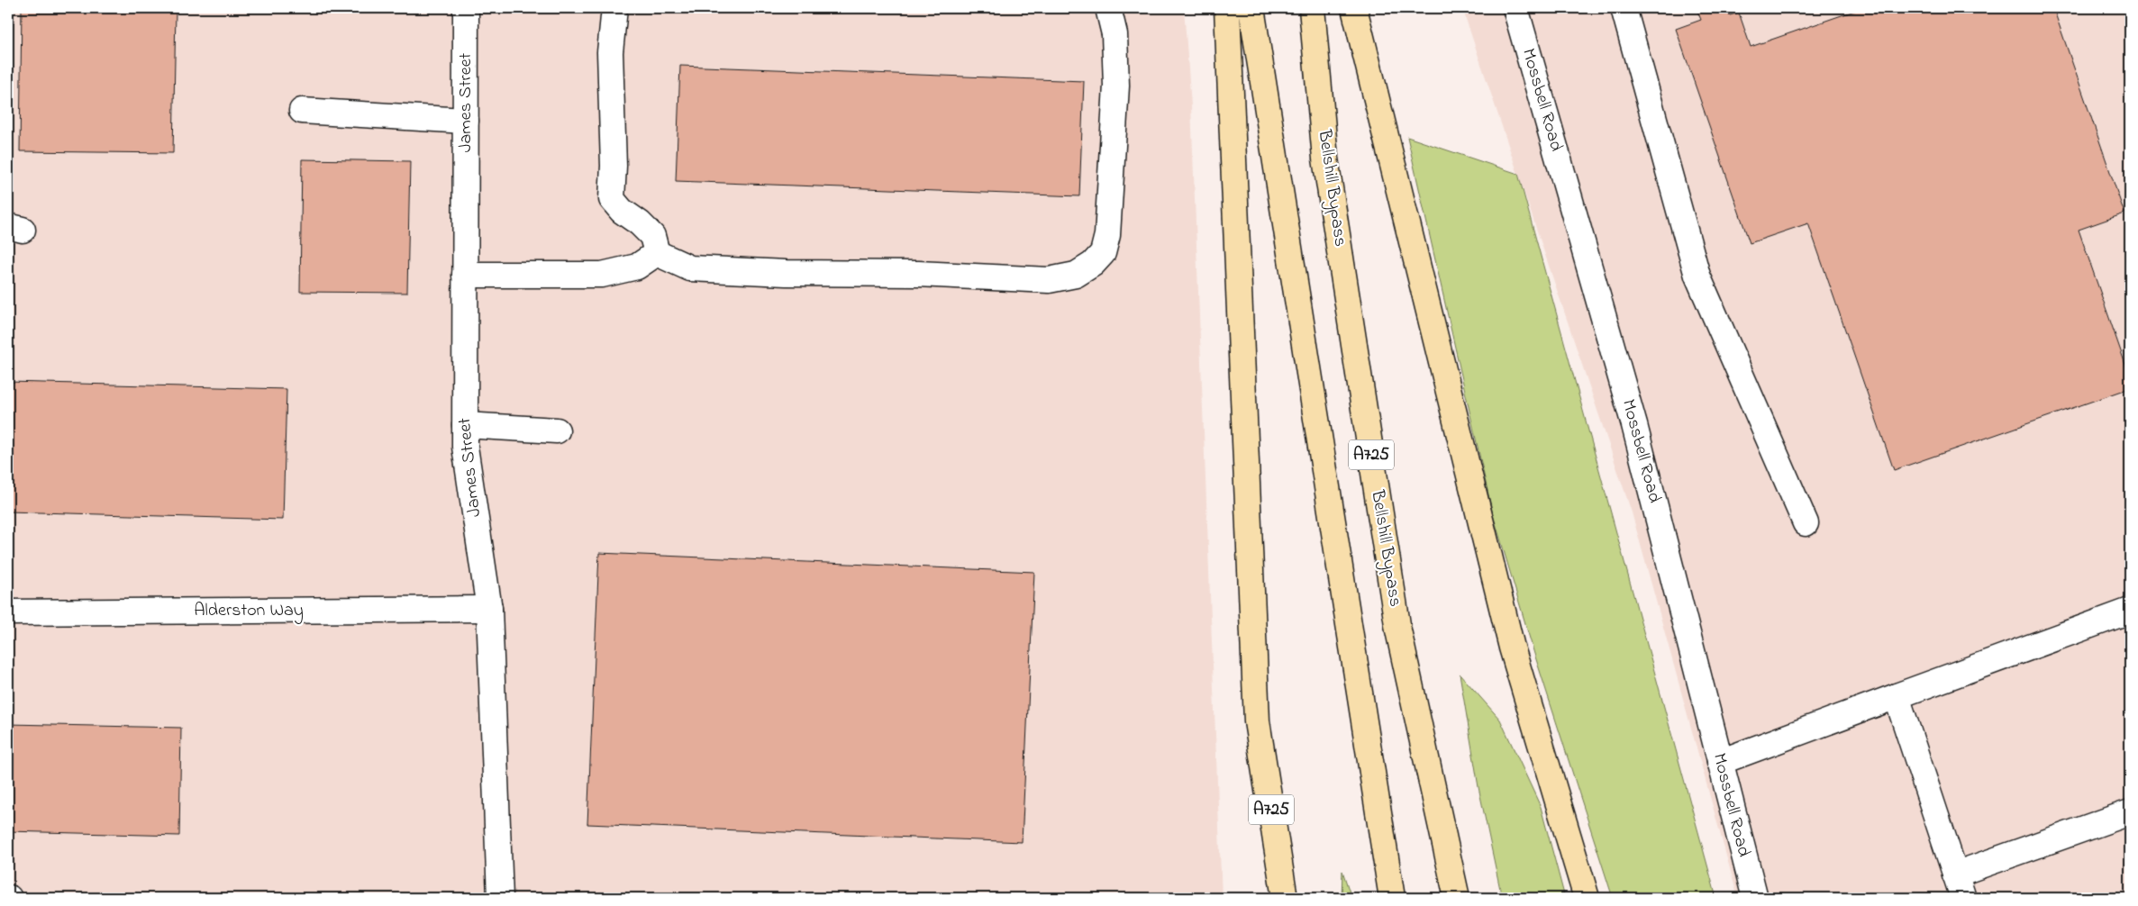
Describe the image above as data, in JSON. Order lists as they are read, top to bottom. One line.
{"streets":{"highway":["Bellshill Bypass","A725"],"street":["Mossbell Road","James Street","Alderston Way"]},"crossings":[["James Street","Alderston Way"]]}
